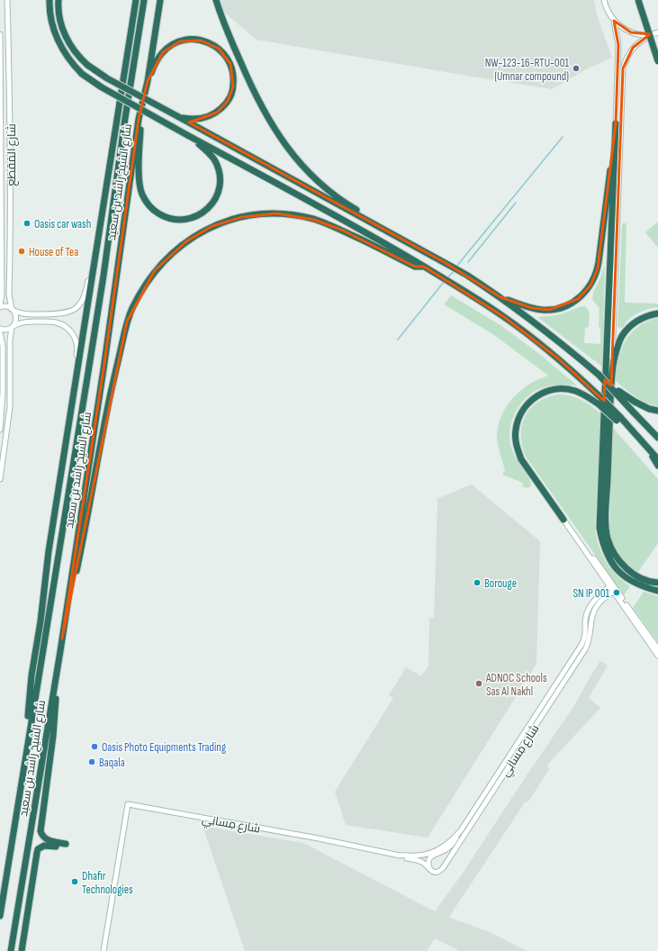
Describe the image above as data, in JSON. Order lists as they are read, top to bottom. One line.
{"streets":{"highway":["شارع الشيخ راشد بن سعيد"],"street":["شارع المَقطَع","شارع مِسانِي"]},"places":["NW-123-16-RTU-001 (Umnar compound)","Oasis car wash","House of Tea","Borouge","SN IP 001","ADNOC Schools Sas Al Nakhl","Oasis Photo Equipments Trading","Baqala","Dhafir Technologies"]}
